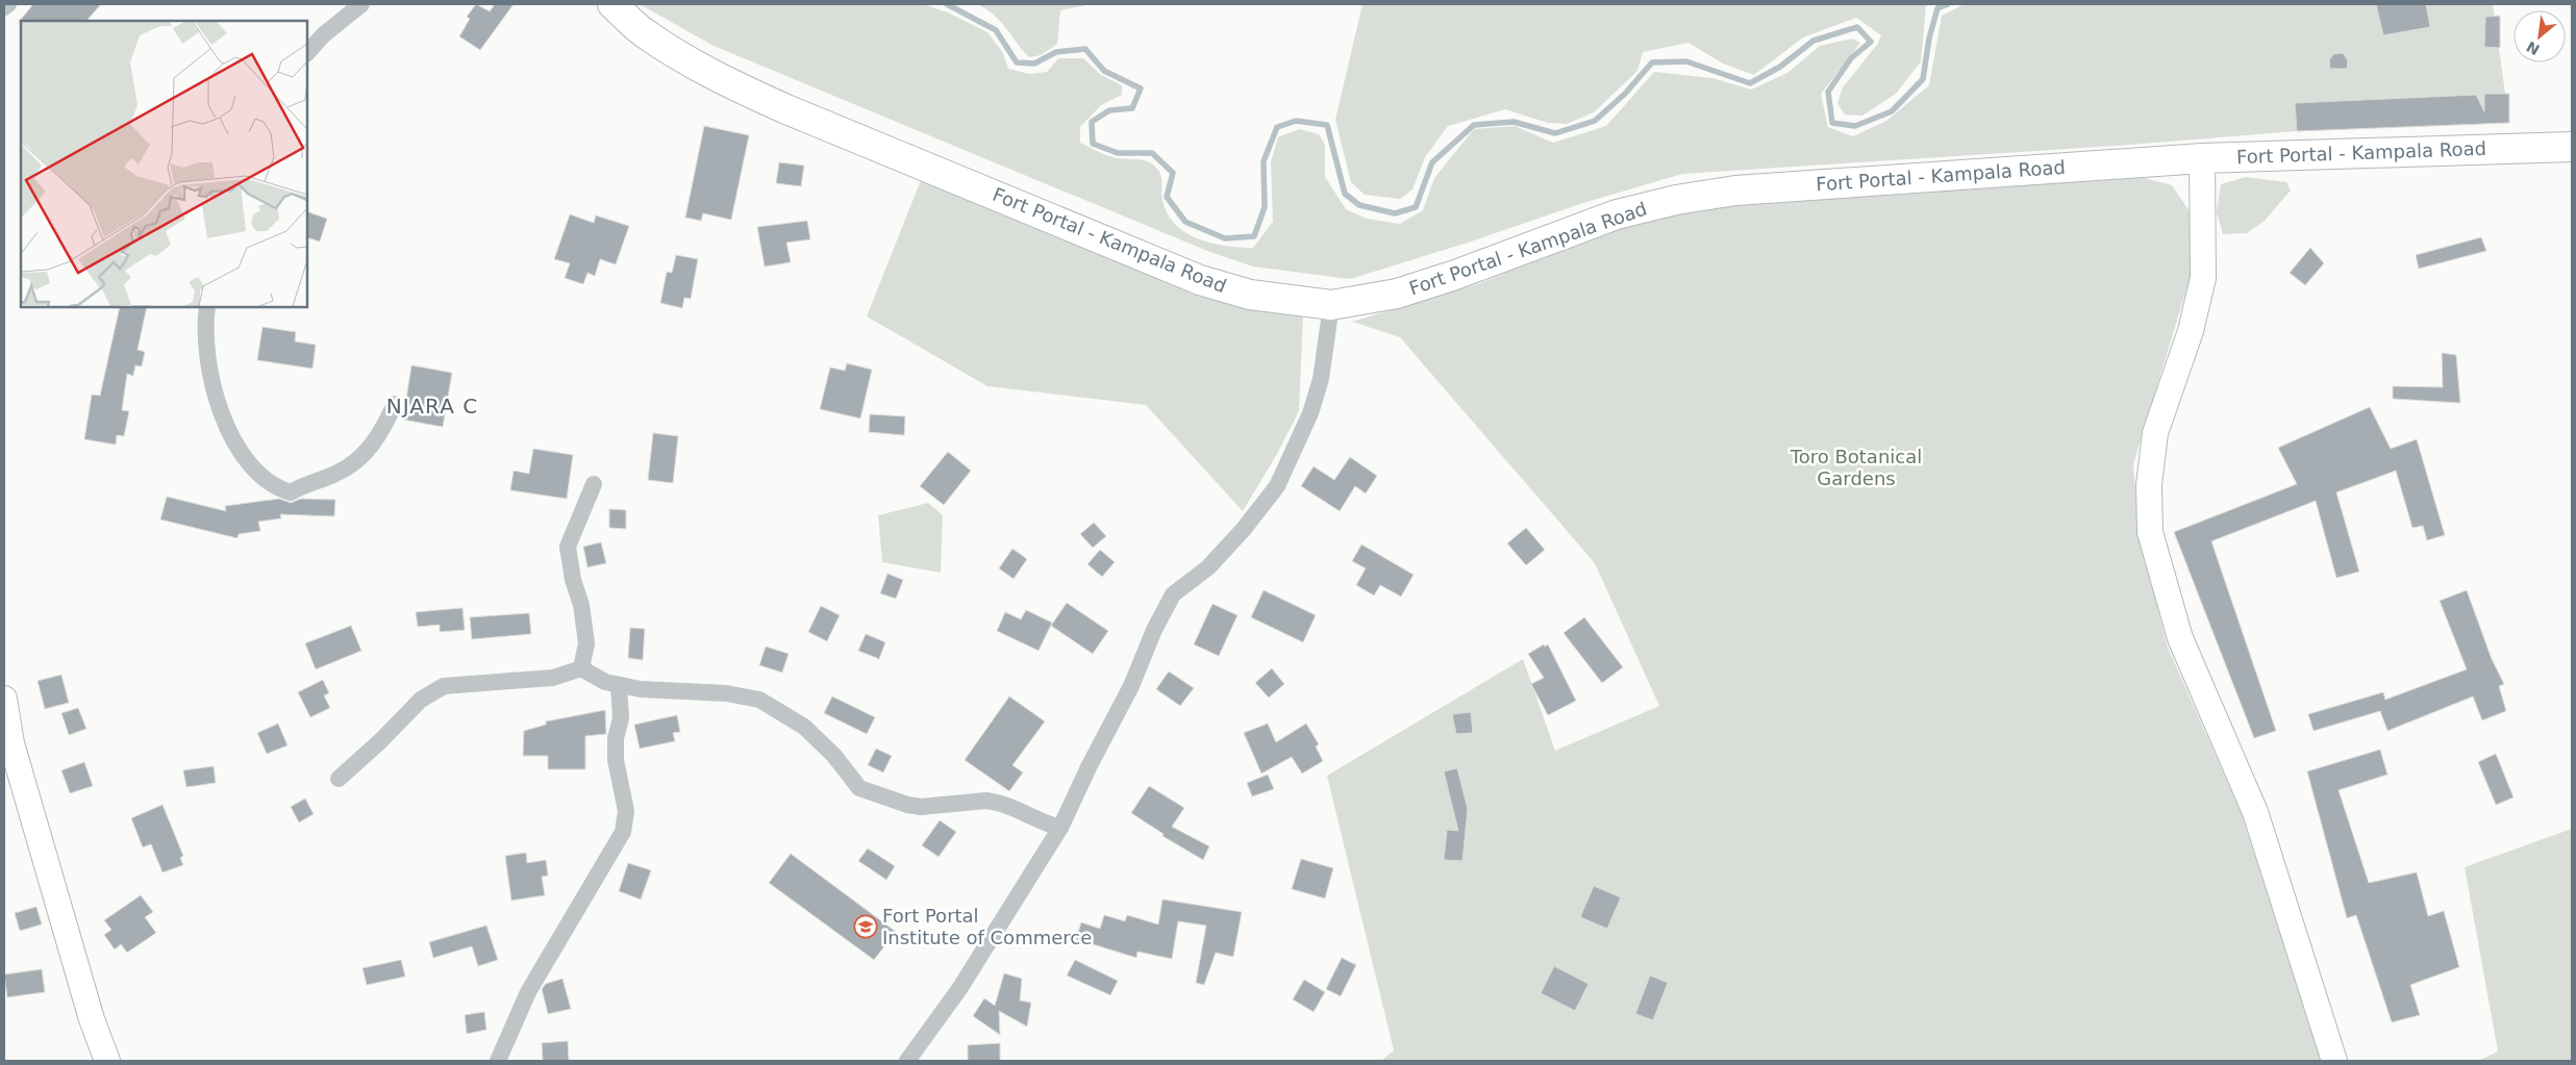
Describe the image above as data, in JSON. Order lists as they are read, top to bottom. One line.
{"streets":{"highway":["Fort Portal - Kampala Road"]},"districts":["NJARA C"],"parks":["Toro Botanical Gardens"],"places":{"school or university":["Fort Portal Institute of Commerce"]},"north":"bottom left"}
